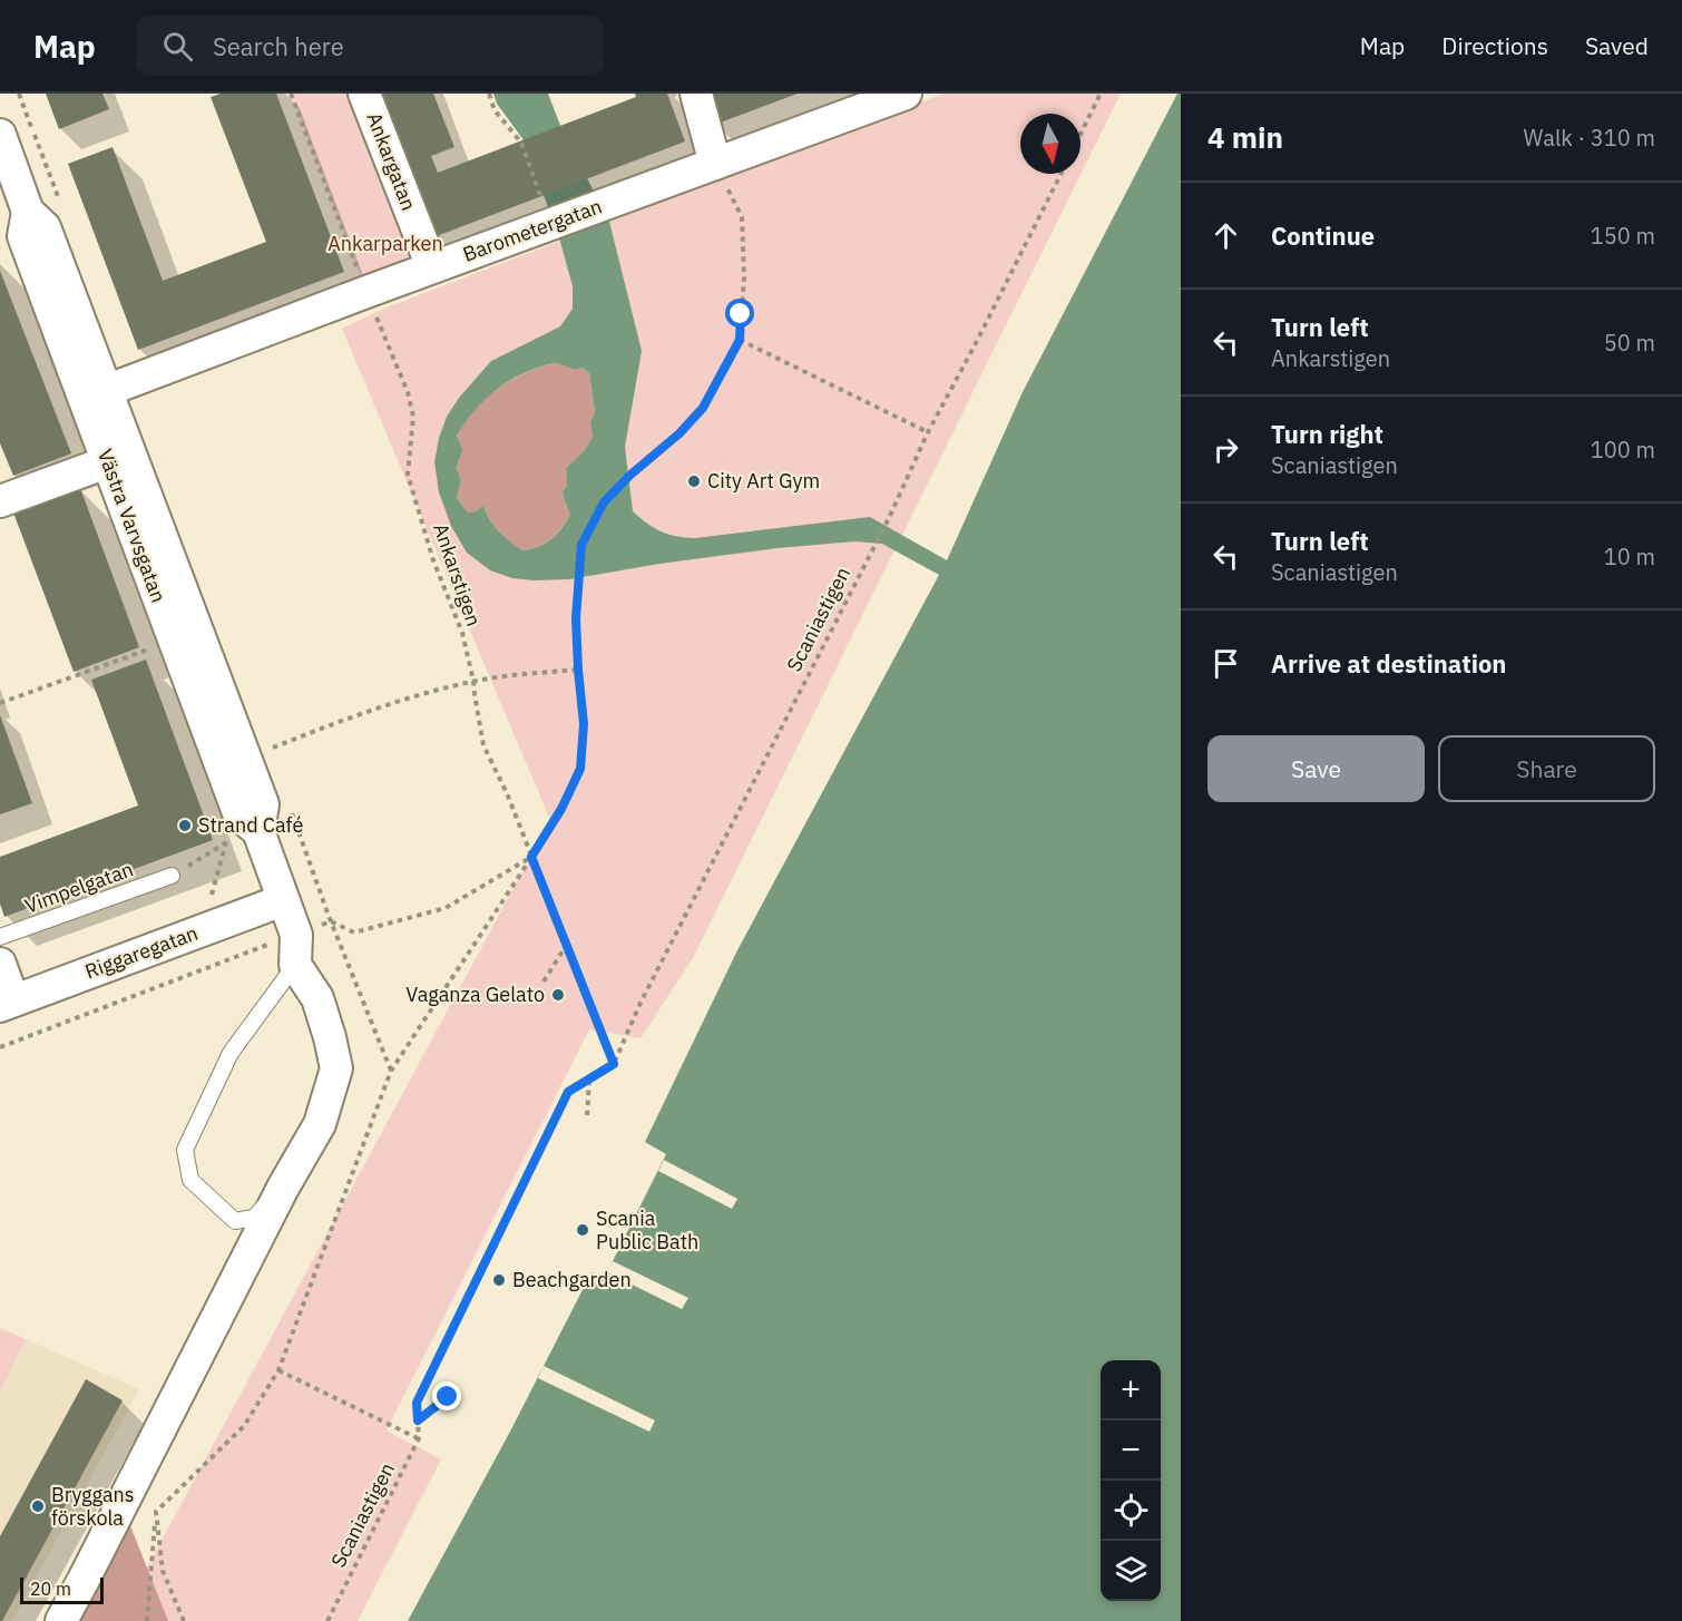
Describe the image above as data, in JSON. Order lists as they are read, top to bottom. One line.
{"streets":{"street":["Ankargatan","Barometergatan","Västra Varvsgatan","Riggaregatan"],"lane":["Vimpelgatan"],"path":["Ankarstigen","Scaniastigen"]},"crossings":[["Ankargatan","Barometergatan"],["Barometergatan","Västra Varvsgatan"],["Barometergatan","Ankarstigen"],["Västra Varvsgatan","Riggaregatan"],["Ankarstigen","Scaniastigen"]],"parks":["Ankarparken"],"places":["City Art Gym","Strand Café","Vaganza Gelato","Scania Public Bath","Beachgarden","Bryggans förskola"],"scale_bar":"20 m","north":"bottom","page":{"header":"Map","search":"Search here","nav":["Map","Directions","Saved"],"heading":["4 min","Walk · 310 m"],"list":[["Continue","150 m"],["Turn left","Ankarstigen","50 m"],["Turn right","Scaniastigen","100 m"],["Turn left","Scaniastigen","10 m"],"Arrive at destination"],"buttons":["Save","Share"],"map_buttons":["+","−"],"scale":"20 m"}}
